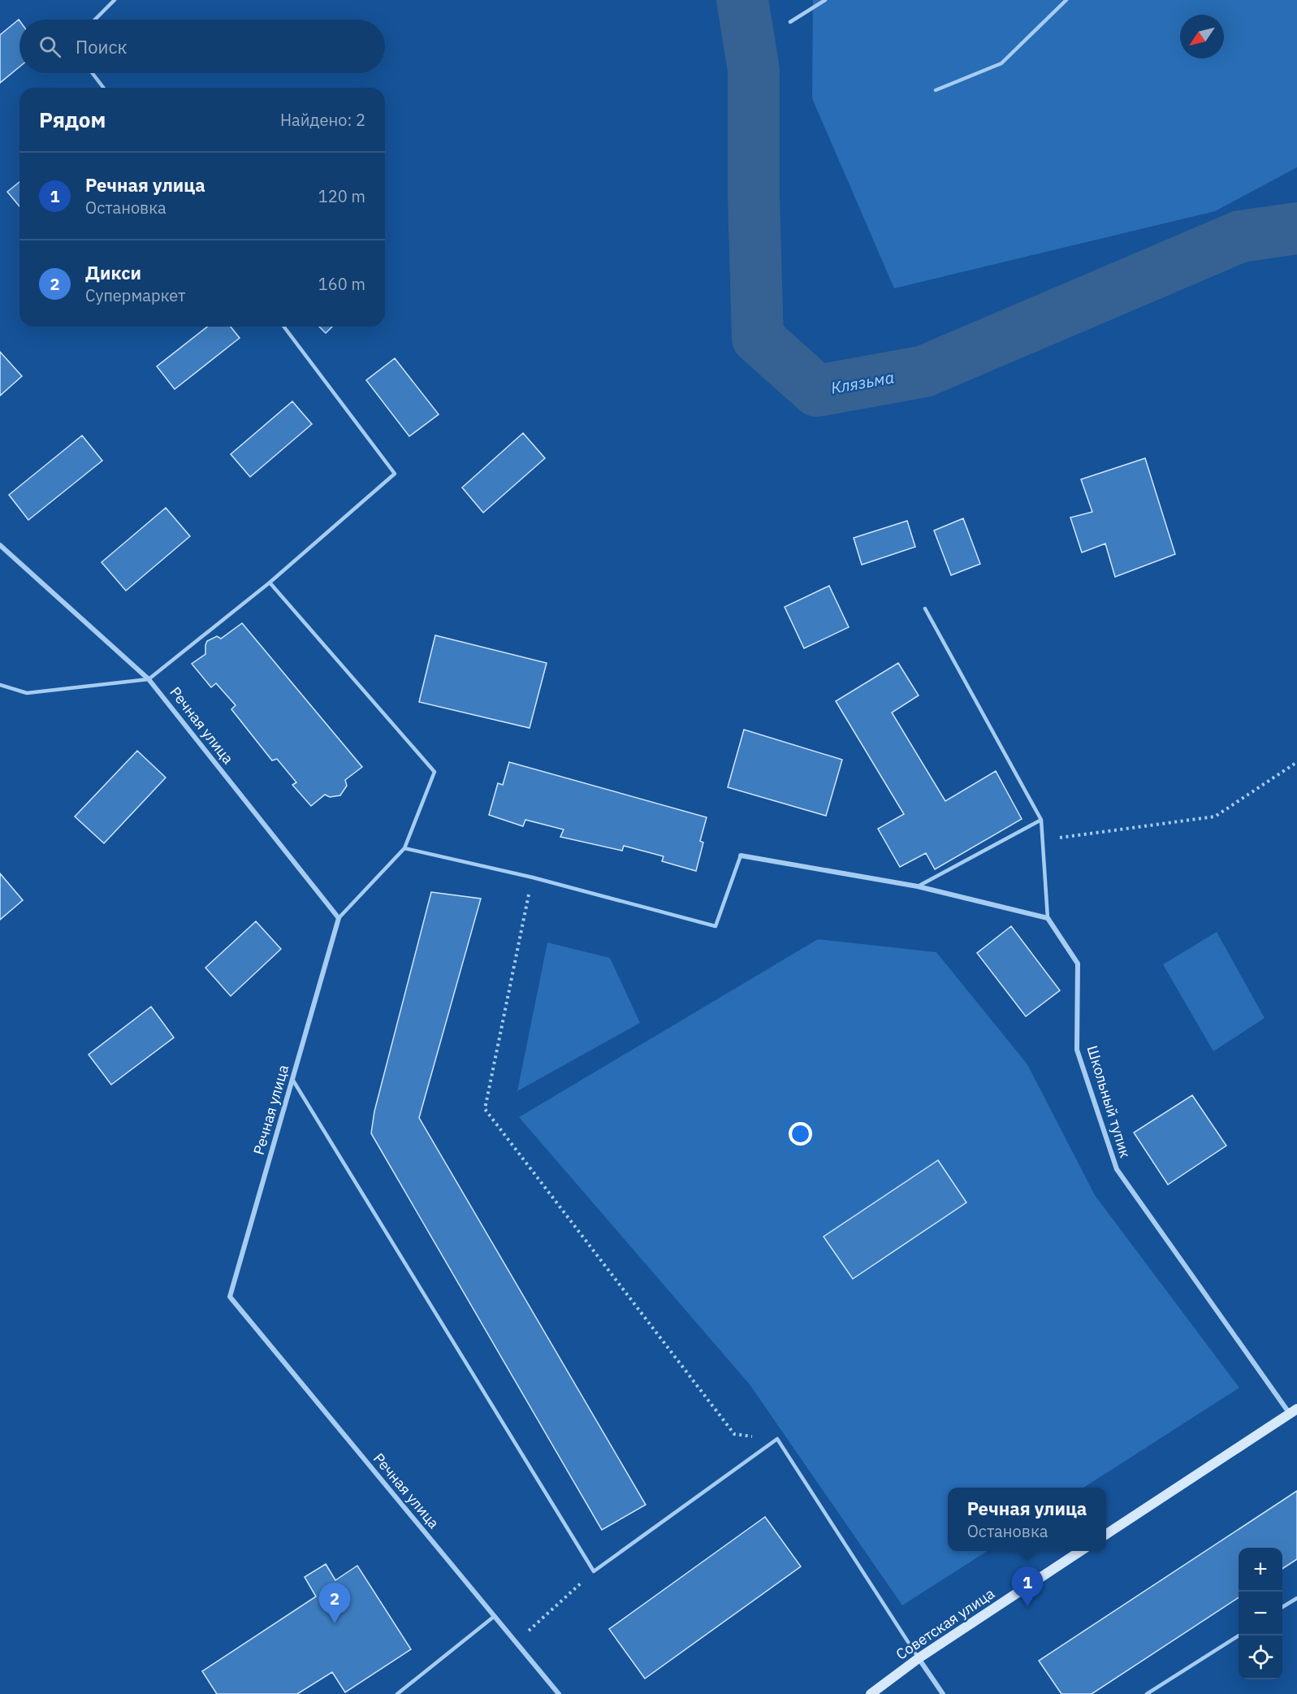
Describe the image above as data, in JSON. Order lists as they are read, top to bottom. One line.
{"streets":{"main road":["Советская улица"],"street":["Речная улица","Школьный тупик"]},"water":["Клязьма"],"north":"bottom left","page":{"search":"Поиск","heading":["Рядом","Найдено: 2"],"list":[{"mark":"1","name":"Речная улица","note":"Остановка","value":"120 m"},{"mark":"2","name":"Дикси","note":"Супермаркет","value":"160 m"}],"popup":["Речная улица","Остановка"],"map_buttons":["+","−"],"pins":["1","2"]}}
